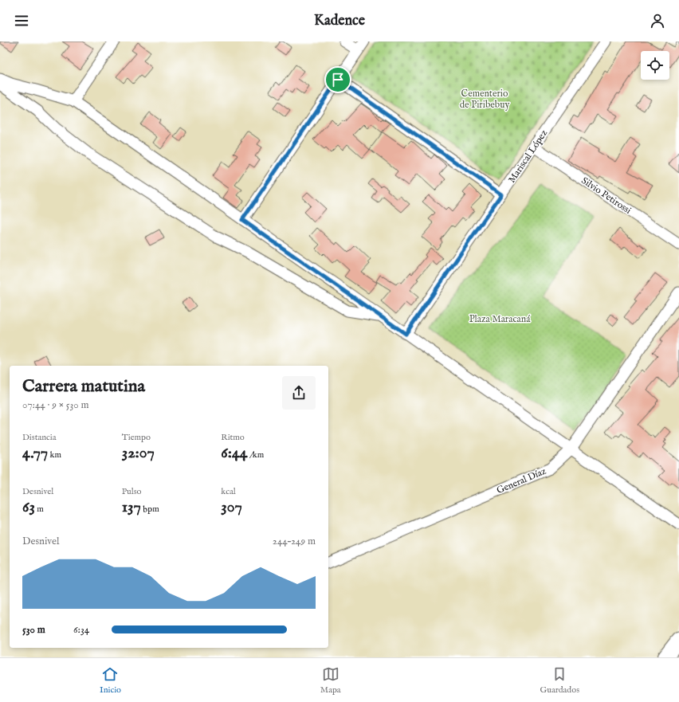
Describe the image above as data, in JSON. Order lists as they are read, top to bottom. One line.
{"streets":{"street":["Mariscal López","Silvio Petirossi","General Díaz"]},"crossings":[["Mariscal López","Silvio Petirossi"]],"parks":["Cementerio de Piribebuy","Plaza Maracaná"],"page":{"header":"Kadence","heading":["Carrera matutina","07:44 · 9 × 530 m"],"stats":[["Distancia","4.77 km"],["Tiempo","32:07"],["Ritmo","6:44 /km"],["Desnivel","63 m"],["Pulso","137 bpm"],["kcal","307"]],"chart":["Desnivel","244–249 m"],"list":[{"name":"530 m","note":"6:34"}],"tabs":["Inicio","Mapa","Guardados"]}}
